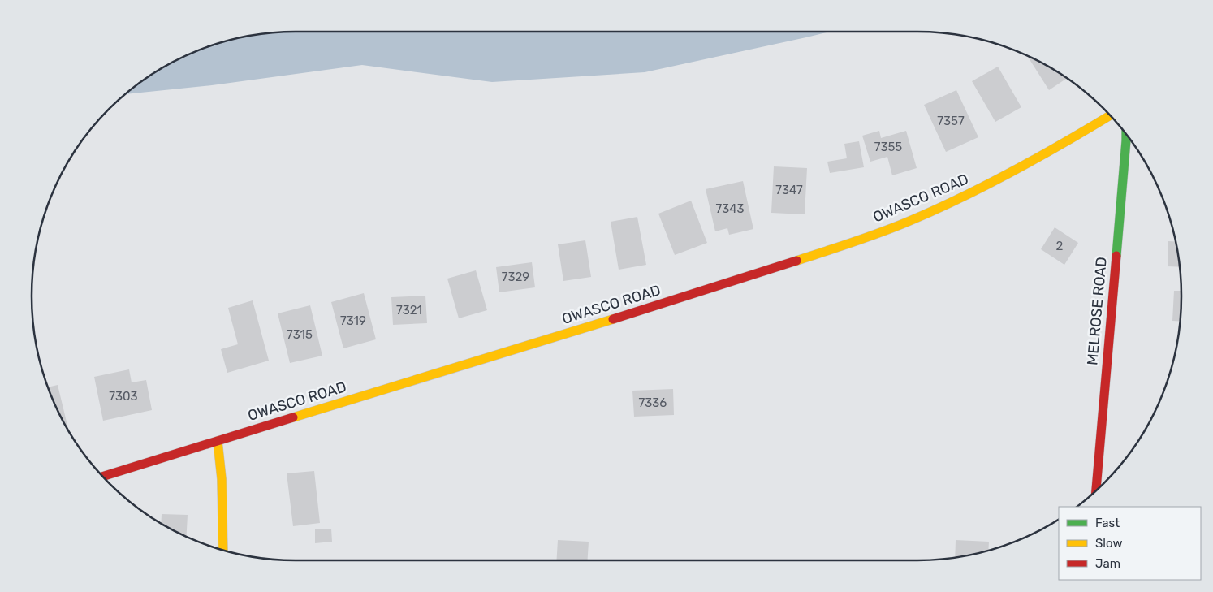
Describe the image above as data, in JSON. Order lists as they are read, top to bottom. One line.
{"streets":{"main road":["OWASCO ROAD","MELROSE ROAD"]},"house_numbers":["7357","7355","7347","7343","2","7329","7321","7319","7315","7303","7336"],"legend":["Fast","Slow","Jam"]}
